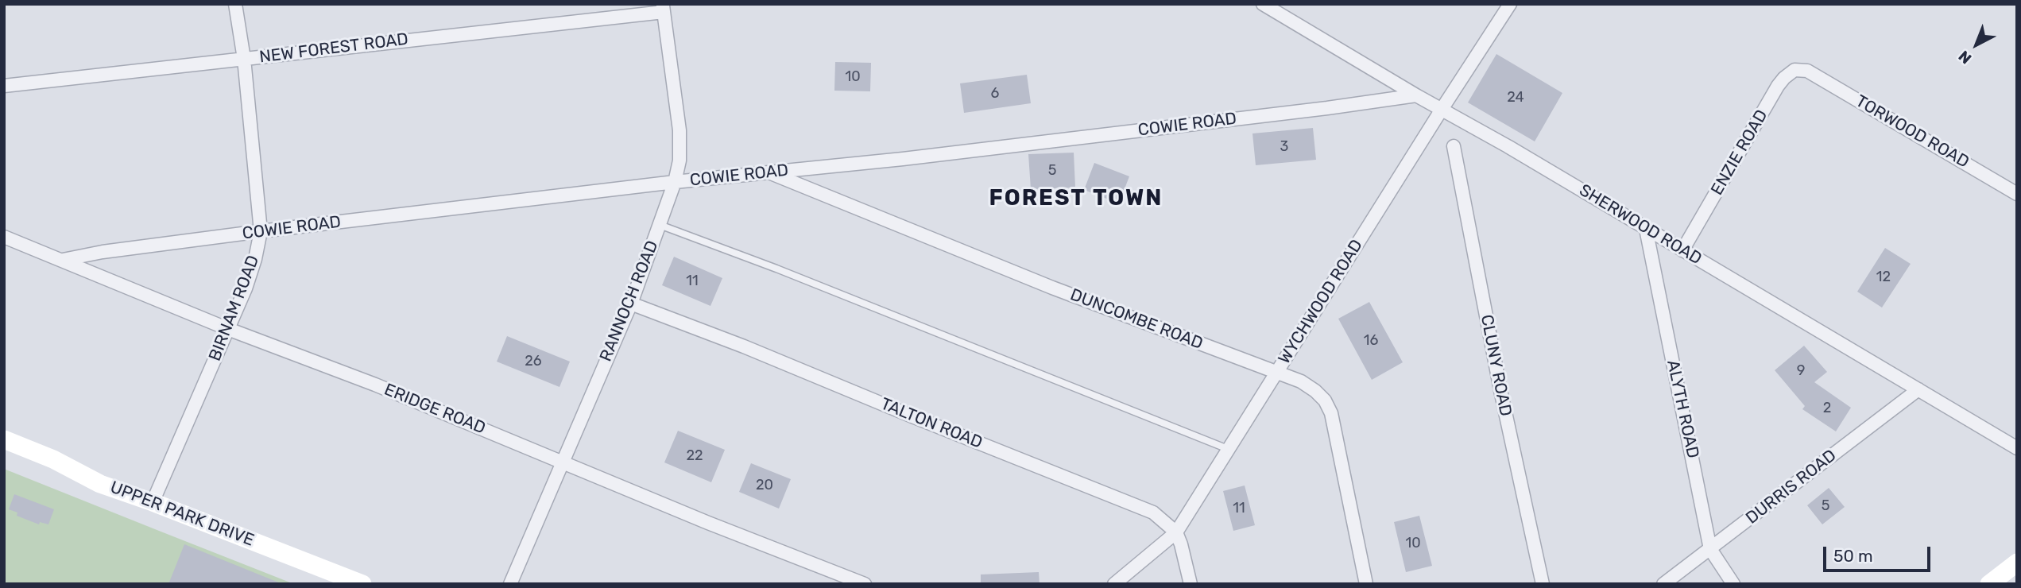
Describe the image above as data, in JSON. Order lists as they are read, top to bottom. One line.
{"streets":{"main road":["UPPER PARK DRIVE"],"street":["NEW FOREST ROAD","COWIE ROAD","TORWOOD ROAD","ENZIE ROAD","SHERWOOD ROAD","RANNOCH ROAD","WYCHWOOD ROAD","BIRNAM ROAD","DUNCOMBE ROAD","CLUNY ROAD","ERIDGE ROAD","ALYTH ROAD","TALTON ROAD","DURRIS ROAD"]},"crossings":[["NEW FOREST ROAD","RANNOCH ROAD"],["NEW FOREST ROAD","BIRNAM ROAD"],["COWIE ROAD","SHERWOOD ROAD"],["COWIE ROAD","RANNOCH ROAD"],["COWIE ROAD","BIRNAM ROAD"],["COWIE ROAD","DUNCOMBE ROAD"],["COWIE ROAD","ERIDGE ROAD"],["TORWOOD ROAD","ENZIE ROAD"],["ENZIE ROAD","SHERWOOD ROAD"],["SHERWOOD ROAD","WYCHWOOD ROAD"],["SHERWOOD ROAD","ALYTH ROAD"],["SHERWOOD ROAD","DURRIS ROAD"],["RANNOCH ROAD","ERIDGE ROAD"],["RANNOCH ROAD","TALTON ROAD"],["WYCHWOOD ROAD","DUNCOMBE ROAD"],["WYCHWOOD ROAD","TALTON ROAD"],["BIRNAM ROAD","ERIDGE ROAD"],["BIRNAM ROAD","UPPER PARK DRIVE"],["ALYTH ROAD","DURRIS ROAD"]],"districts":["FOREST TOWN"],"house_numbers":["10","6","24","3","5","12","11","16","26","9","2","22","20","5","11","10"],"scale_bar":"50 m","north":"bottom left"}
